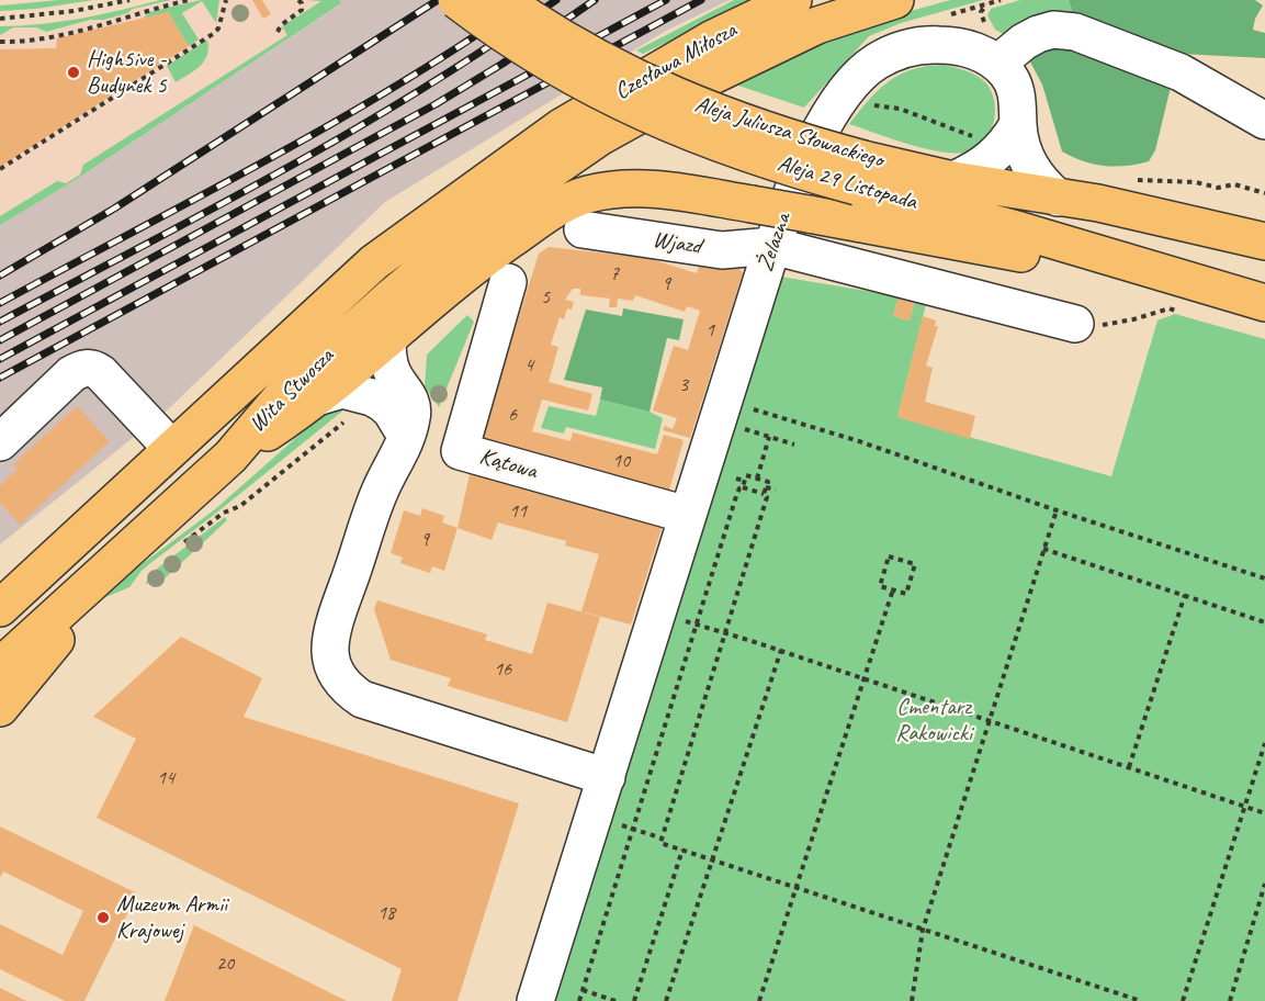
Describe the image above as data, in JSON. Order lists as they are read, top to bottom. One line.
{"streets":{"main road":["Czesława Miłosza","Aleja Juliusza Słowackiego","Aleja 29 Listopada","Wita Stwosza"],"street":["Żelazna","Wjazd","Kątowa"]},"crossings":[["Czesława Miłosza","Wita Stwosza"],["Aleja Juliusza Słowackiego","Aleja 29 Listopada"],["Aleja Juliusza Słowackiego","Żelazna"],["Żelazna","Wjazd"],["Żelazna","Kątowa"]],"parks":["Cmentarz Rakowicki"],"places":["High5ive - Budynek 5","Muzeum Armii Krajowej"],"house_numbers":["7","9","5","1","4","3","6","10","11","9","16","14","18","20"]}
